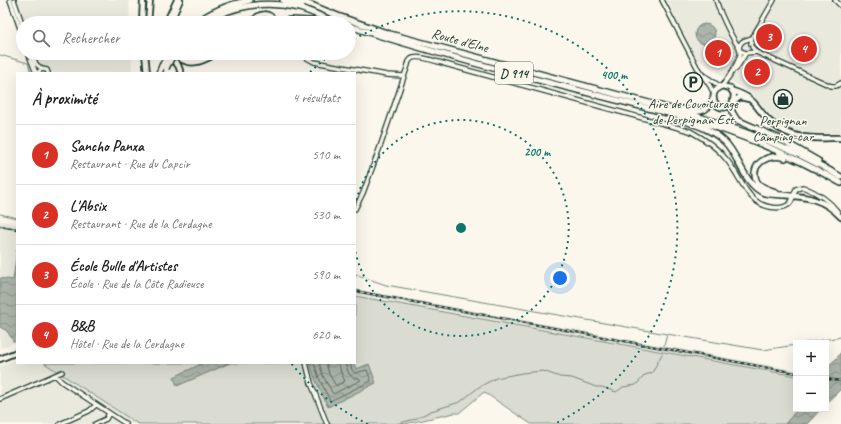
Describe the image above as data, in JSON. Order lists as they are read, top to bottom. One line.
{"streets":{"highway":["Route d'Elne","D 914"]},"crossings":[["Route d'Elne","D 914"]],"places":{"parking":["Aire de Covoiturage de Perpignan Est"],"shop":["Perpignan Camping-car"]},"page":{"search":"Rechercher","pins":["3","4","1","2"],"heading":["À proximité","4 résultats"],"list":[{"mark":"1","name":"Sancho Panxa","note":"Restaurant · Rue du Capcir","value":"510 m"},{"mark":"2","name":"L'Absix","note":"Restaurant · Rue de la Cerdagne","value":"530 m"},{"mark":"3","name":"École Bulle d'Artistes","note":"École · Rue de la Côte Radieuse","value":"590 m"},{"mark":"4","name":"B&B","note":"Hôtel · Rue de la Cerdagne","value":"620 m"}],"map_buttons":["+","−"]},"rings":["400 m","200 m"]}
